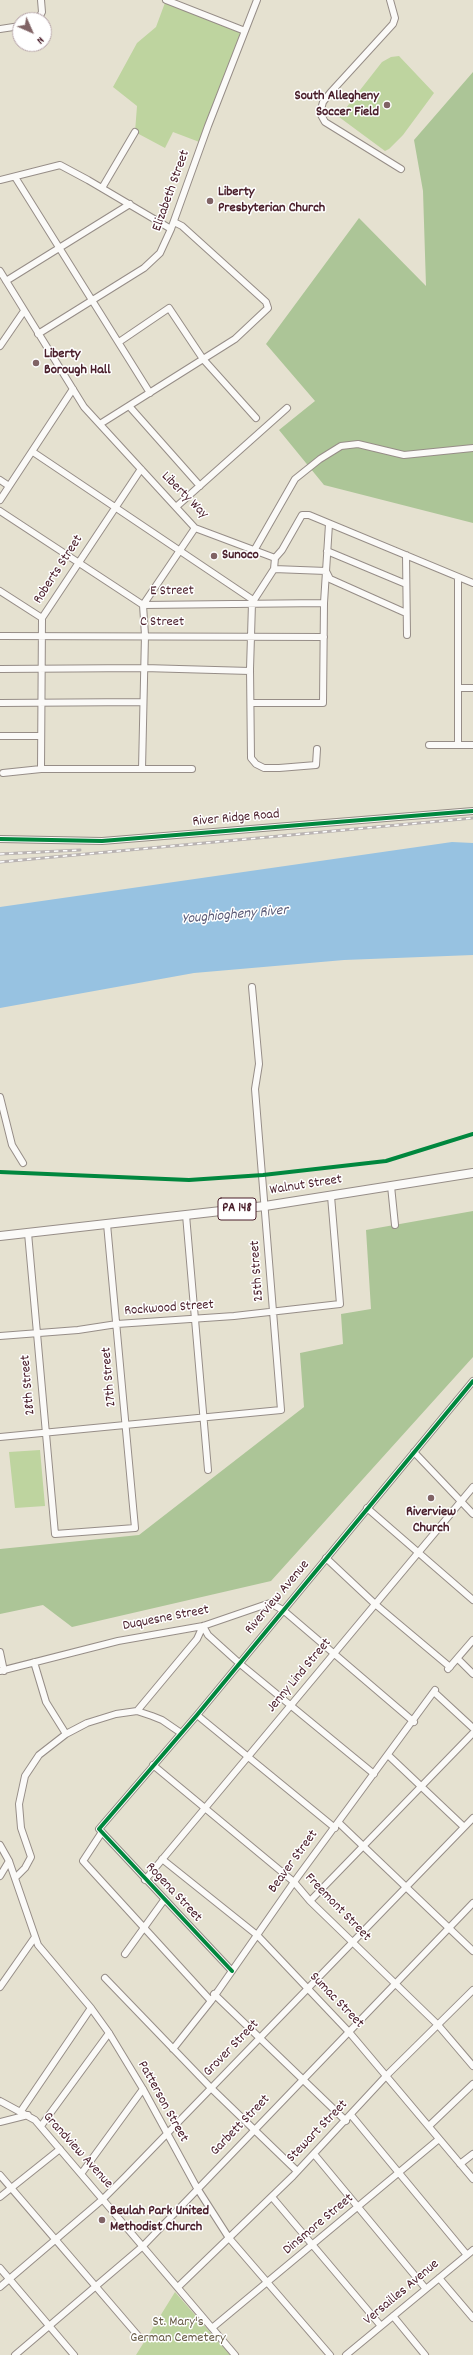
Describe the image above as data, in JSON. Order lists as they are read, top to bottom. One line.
{"streets":{"main road":["Walnut Street","PA 148"],"street":["Elizabeth Street","Liberty Way","Roberts Street","E Street","C Street","River Ridge Road","25th Street","Rockwood Street","27th Street","28th Street","Riverview Avenue","Duquesne Street","Jenny Lind Street","Beaver Street","Rogena Street","Freemont Street","Sumac Street","Grover Street","Patterson Street","Garbett Street","Stewart Street","Grandview Avenue","Dinsmore Street","Versailles Avenue"]},"crossings":[["Elizabeth Street","Liberty Way"],["Liberty Way","Roberts Street"],["Roberts Street","E Street"],["Roberts Street","C Street"],["Walnut Street","25th Street"],["Walnut Street","Rockwood Street"],["Walnut Street","27th Street"],["Walnut Street","28th Street"],["25th Street","Rockwood Street"],["Rockwood Street","27th Street"],["Rockwood Street","28th Street"],["27th Street","28th Street"],["Riverview Avenue","Duquesne Street"],["Riverview Avenue","Rogena Street"],["Riverview Avenue","Freemont Street"],["Duquesne Street","Jenny Lind Street"],["Duquesne Street","Beaver Street"],["Jenny Lind Street","Rogena Street"],["Jenny Lind Street","Freemont Street"],["Jenny Lind Street","Sumac Street"],["Beaver Street","Rogena Street"],["Beaver Street","Freemont Street"],["Beaver Street","Sumac Street"],["Freemont Street","Grover Street"],["Freemont Street","Garbett Street"],["Freemont Street","Stewart Street"],["Sumac Street","Grover Street"],["Sumac Street","Garbett Street"],["Sumac Street","Stewart Street"],["Sumac Street","Dinsmore Street"],["Grover Street","Patterson Street"],["Grover Street","Grandview Avenue"],["Patterson Street","Garbett Street"],["Patterson Street","Stewart Street"],["Patterson Street","Dinsmore Street"],["Garbett Street","Grandview Avenue"],["Stewart Street","Grandview Avenue"],["Grandview Avenue","Dinsmore Street"]],"water":["Youghiogheny River"],"parks":["St. Mary's German Cemetery"],"places":["South Allegheny Soccer Field","Liberty Presbyterian Church","Liberty Borough Hall","Sunoco","Riverview Church","Beulah Park United Methodist Church"],"north":"bottom right"}
